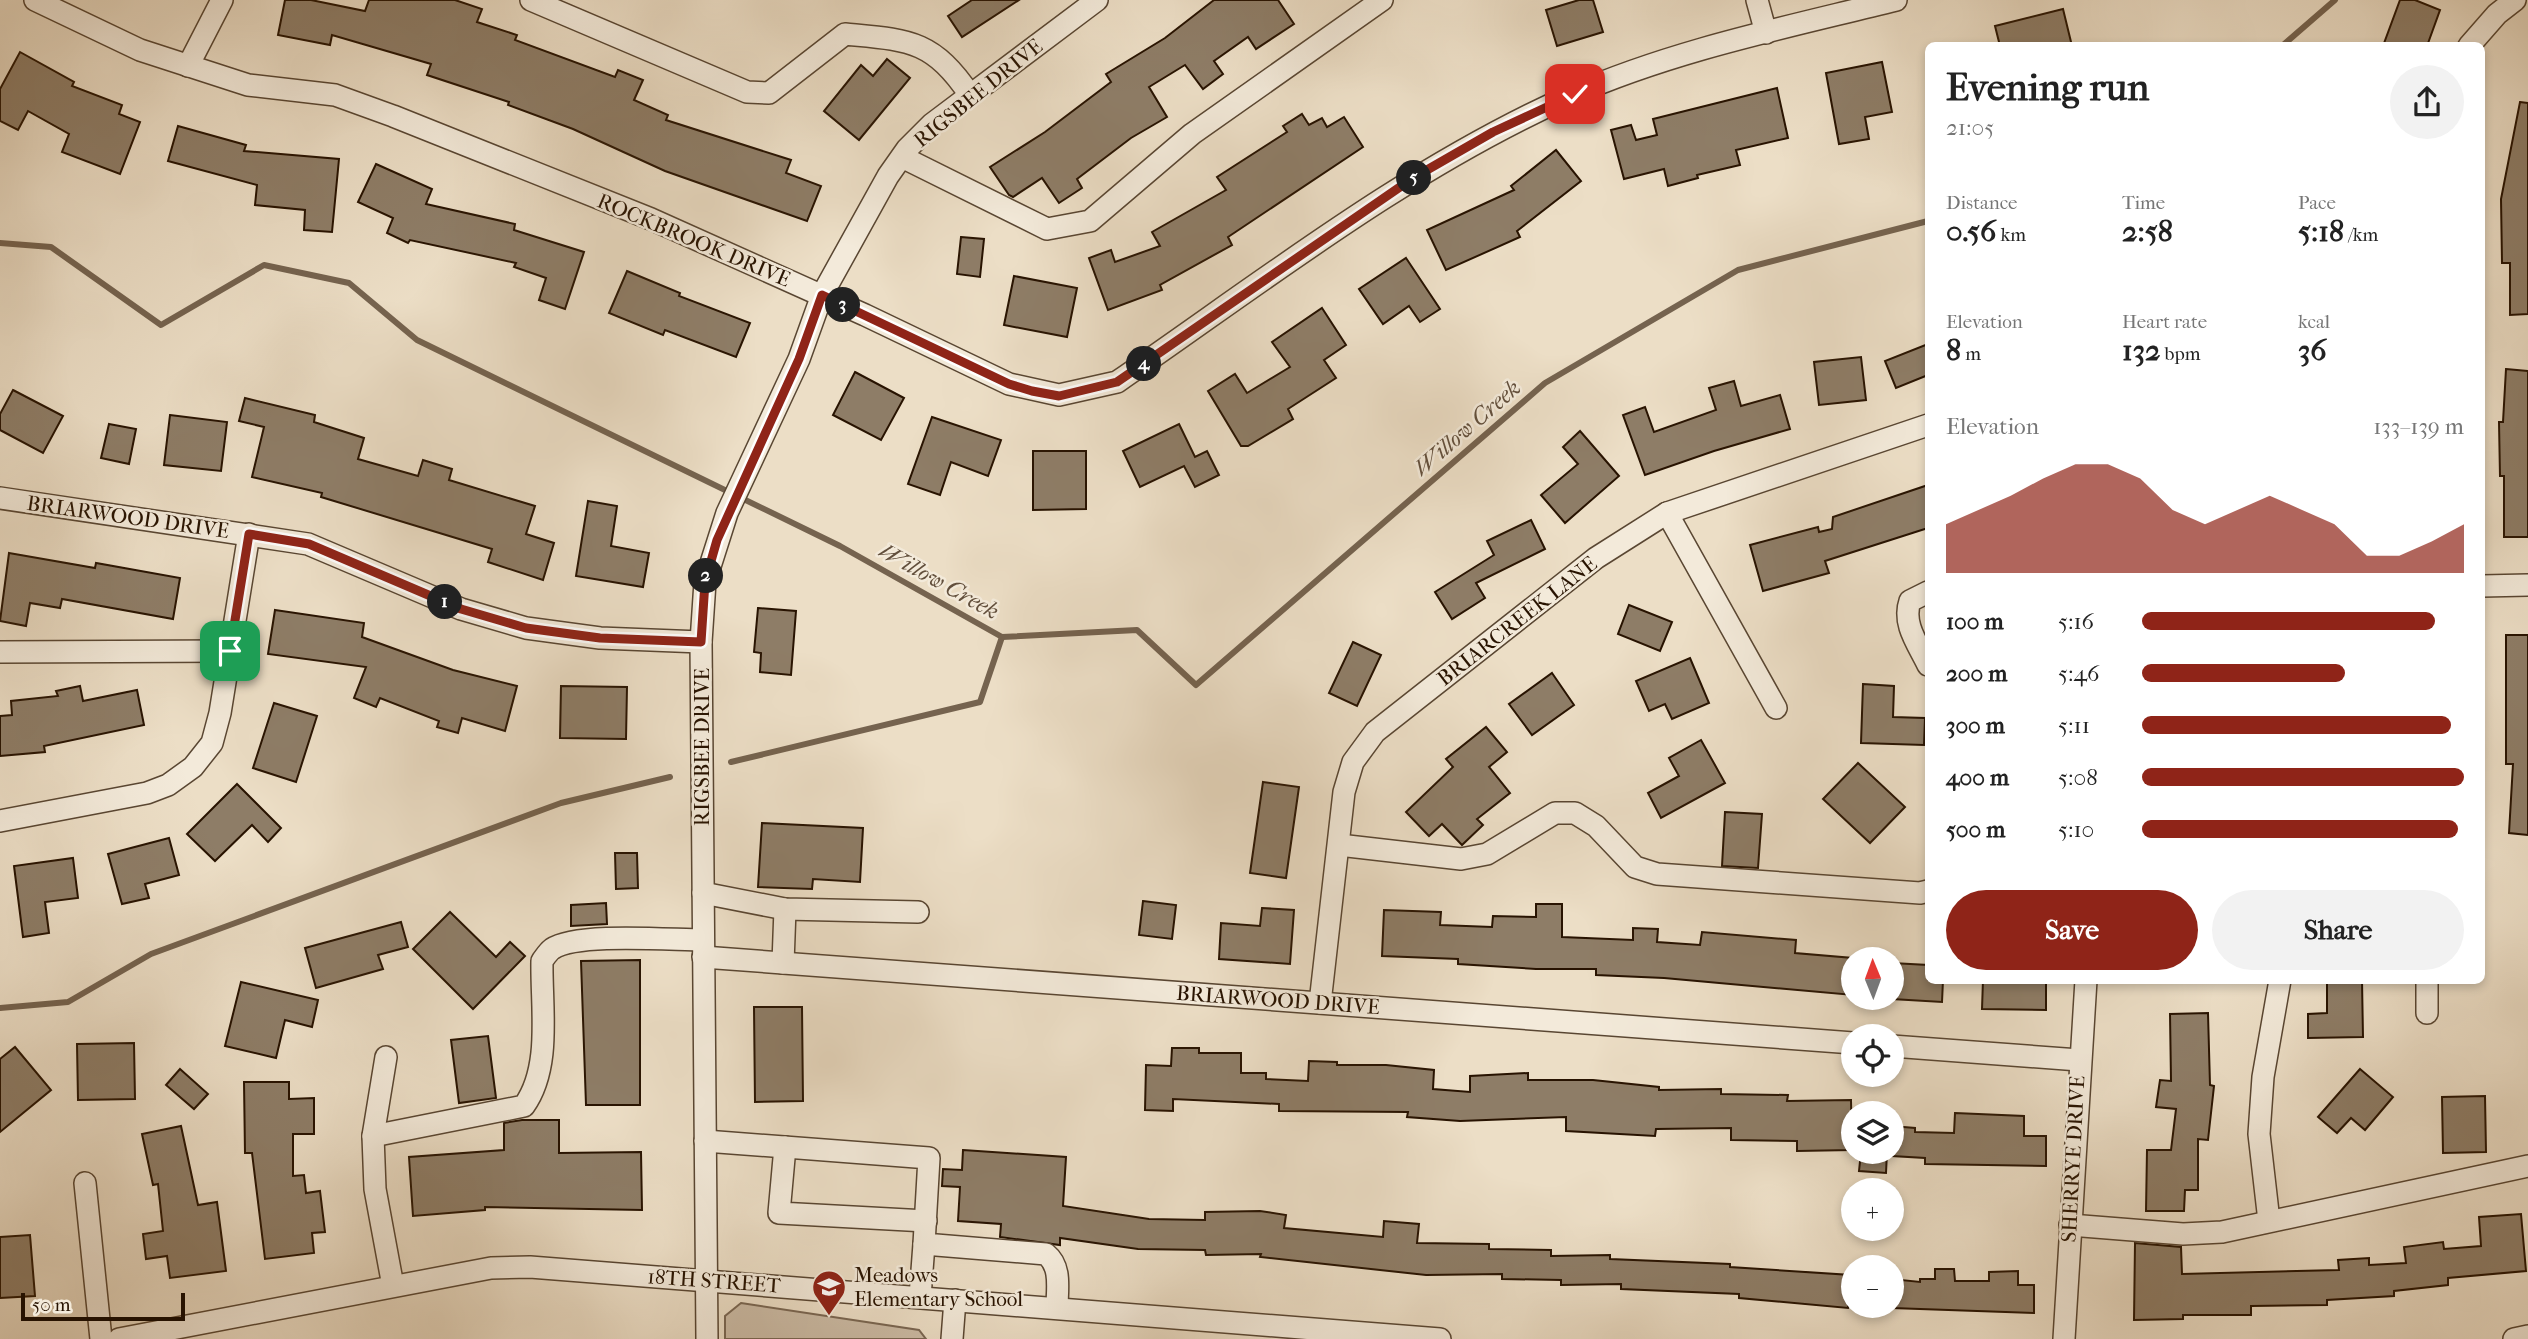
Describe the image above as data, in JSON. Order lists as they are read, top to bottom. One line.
{"streets":{"street":["RIGSBEE DRIVE","ROCKBROOK DRIVE","BRIARWOOD DRIVE","BRIARCREEK LANE","SHERRYE DRIVE","18TH STREET"]},"crossings":[["RIGSBEE DRIVE","ROCKBROOK DRIVE"],["RIGSBEE DRIVE","BRIARWOOD DRIVE"],["RIGSBEE DRIVE","18TH STREET"],["BRIARWOOD DRIVE","BRIARCREEK LANE"]],"water":["Willow Creek"],"places":{"school or university":["Meadows Elementary School"]},"scale_bar":"50 m","north":"top","page":{"heading":["Evening run","21:05"],"pins":["5","3","4","2","1"],"stats":[["Distance","0.56 km"],["Time","2:58"],["Pace","5:18 /km"],["Elevation","8 m"],["Heart rate","132 bpm"],["kcal","36"]],"chart":["Elevation","133–139 m"],"list":[{"name":"100 m","note":"5:16"},{"name":"200 m","note":"5:46"},{"name":"300 m","note":"5:11"},{"name":"400 m","note":"5:08"},{"name":"500 m","note":"5:10"}],"buttons":["Save","Share"],"map_buttons":["+","−"],"scale":"50 m"}}
